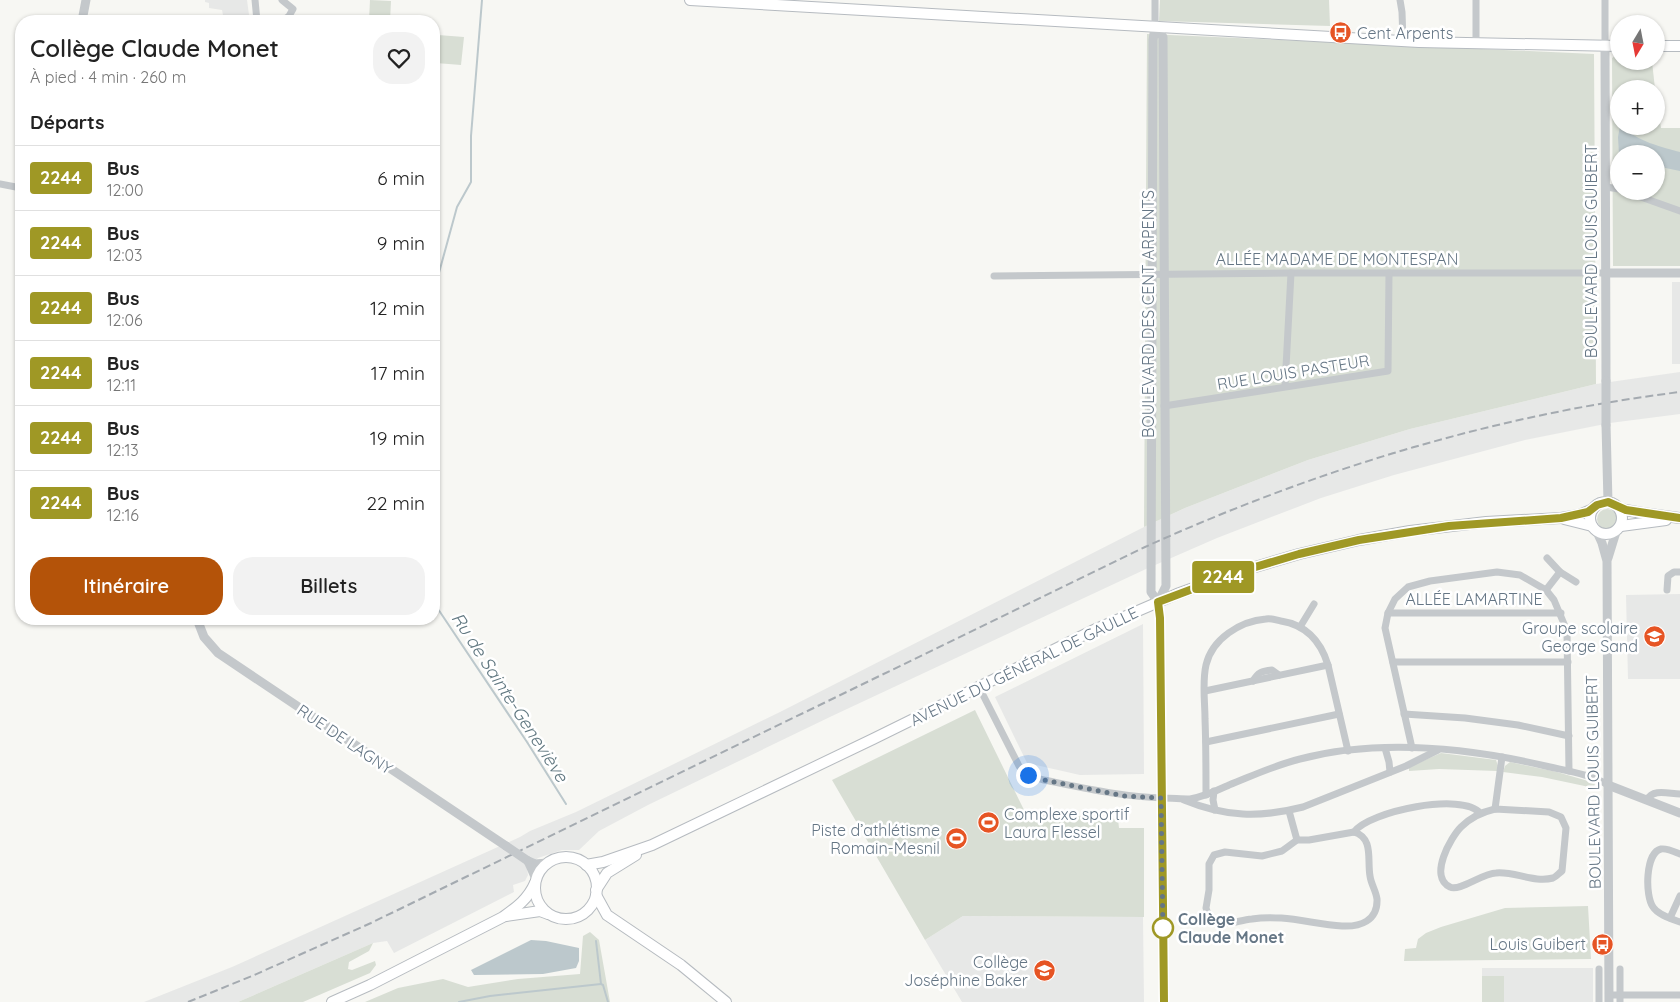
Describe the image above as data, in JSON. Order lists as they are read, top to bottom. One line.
{"streets":{"main road":["AVENUE DU GÉNÉRAL DE GAULLE"],"street":["BOULEVARD LOUIS GUIBERT","ALLÉE MADAME DE MONTESPAN","BOULEVARD DES CENT ARPENTS","RUE LOUIS PASTEUR","ALLÉE LAMARTINE","RUE DE LAGNY"]},"crossings":[["BOULEVARD LOUIS GUIBERT","ALLÉE MADAME DE MONTESPAN"],["BOULEVARD LOUIS GUIBERT","AVENUE DU GÉNÉRAL DE GAULLE"],["ALLÉE MADAME DE MONTESPAN","BOULEVARD DES CENT ARPENTS"],["ALLÉE MADAME DE MONTESPAN","RUE LOUIS PASTEUR"],["BOULEVARD DES CENT ARPENTS","RUE LOUIS PASTEUR"],["BOULEVARD DES CENT ARPENTS","AVENUE DU GÉNÉRAL DE GAULLE"]],"water":["Ru de Sainte-Geneviève"],"places":{"bus stop":["Cent Arpents","Louis Guibert"],"school or university":["Groupe scolaire George Sand","Collège Joséphine Baker"],"sports":["Complexe sportif Laura Flessel","Piste d’athlétisme Romain-Mesnil"],"other":["Collège Claude Monet"]},"lines":["bus line 2244"],"north":"bottom","page":{"on_map":"2244","map_buttons":["+","−"],"heading":[["Collège Claude Monet","À pied · 4 min · 260 m"],"Départs"],"list":[{"mark":"2244","name":"Bus","note":"12:00","value":"6 min"},{"mark":"2244","name":"Bus","note":"12:03","value":"9 min"},{"mark":"2244","name":"Bus","note":"12:06","value":"12 min"},{"mark":"2244","name":"Bus","note":"12:11","value":"17 min"},{"mark":"2244","name":"Bus","note":"12:13","value":"19 min"},{"mark":"2244","name":"Bus","note":"12:16","value":"22 min"}],"buttons":["Itinéraire","Billets"]}}
